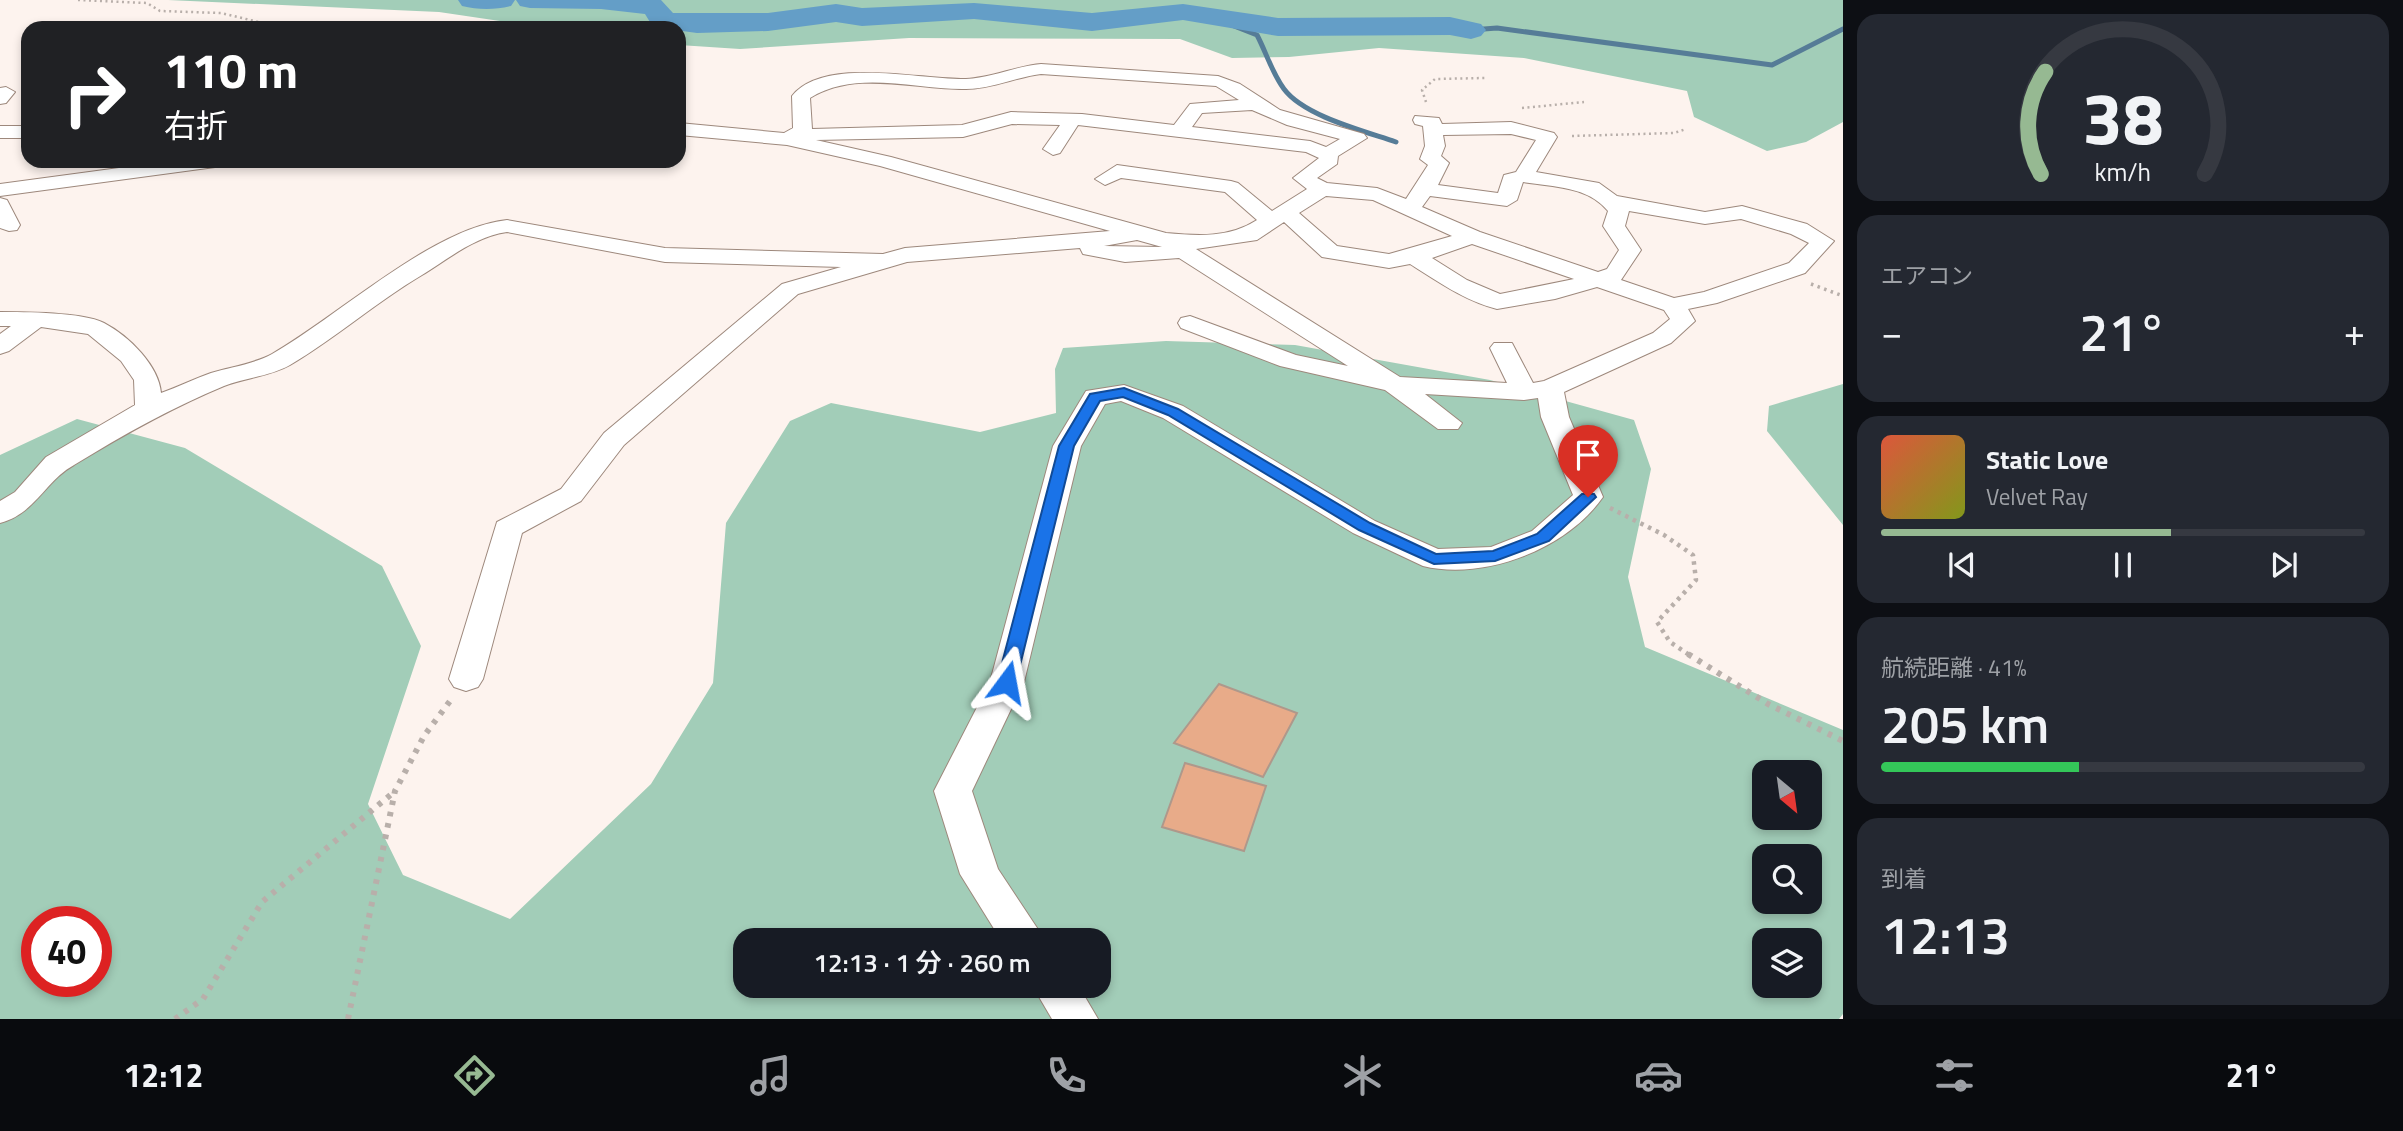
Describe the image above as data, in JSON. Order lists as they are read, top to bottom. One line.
{"north":"bottom right","page":{"turn":["110 m","右折"],"tile":["エアコン",["航続距離 · 41%","205 km"],["到着","12:13"]],"heat":["−","21°","+"],"song":["Static Love","Velvet Ray"],"limit":"40","trip":"12:13 · 1 分 · 260 m","tabs":["12:12","21°"],"gauge":["38","km/h"]}}
